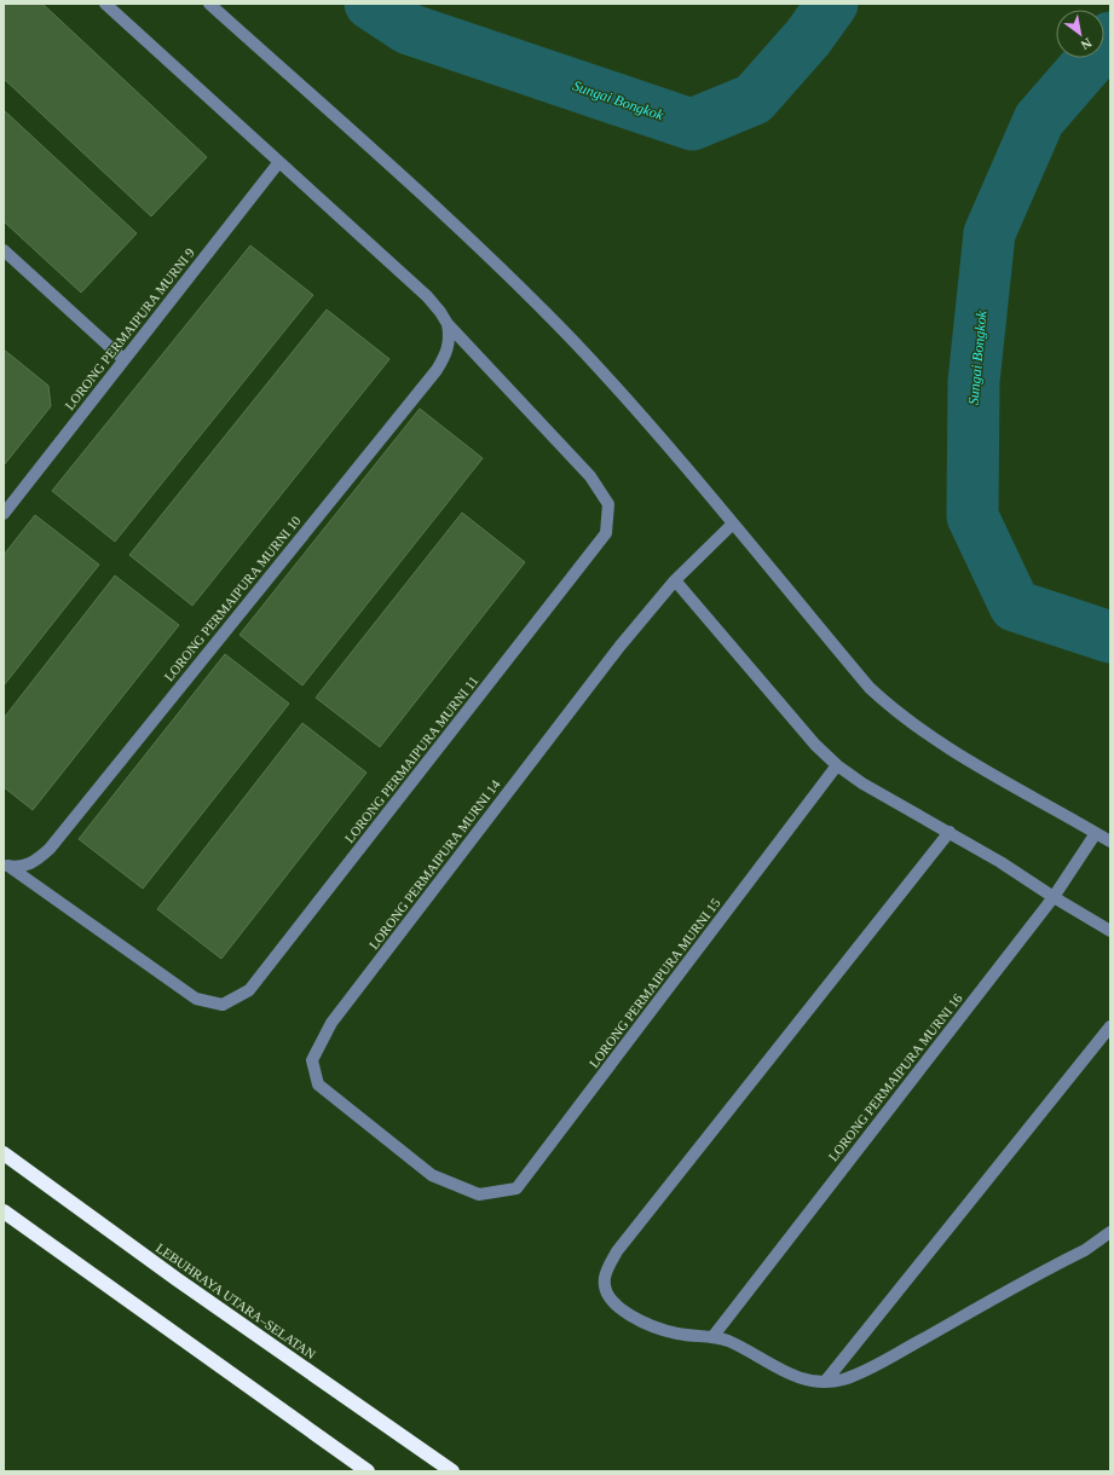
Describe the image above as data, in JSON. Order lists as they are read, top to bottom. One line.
{"streets":{"highway":["LEBUHRAYA UTARA–SELATAN"],"street":["LORONG PERMAIPURA MURNI 9","LORONG PERMAIPURA MURNI 10","LORONG PERMAIPURA MURNI 11","LORONG PERMAIPURA MURNI 14","LORONG PERMAIPURA MURNI 15","LORONG PERMAIPURA MURNI 16"]},"crossings":[["LORONG PERMAIPURA MURNI 9","LORONG PERMAIPURA MURNI 11"],["LORONG PERMAIPURA MURNI 10","LORONG PERMAIPURA MURNI 11"],["LORONG PERMAIPURA MURNI 14","LORONG PERMAIPURA MURNI 15"]],"water":["Sungai Bongkok"],"north":"bottom right"}
